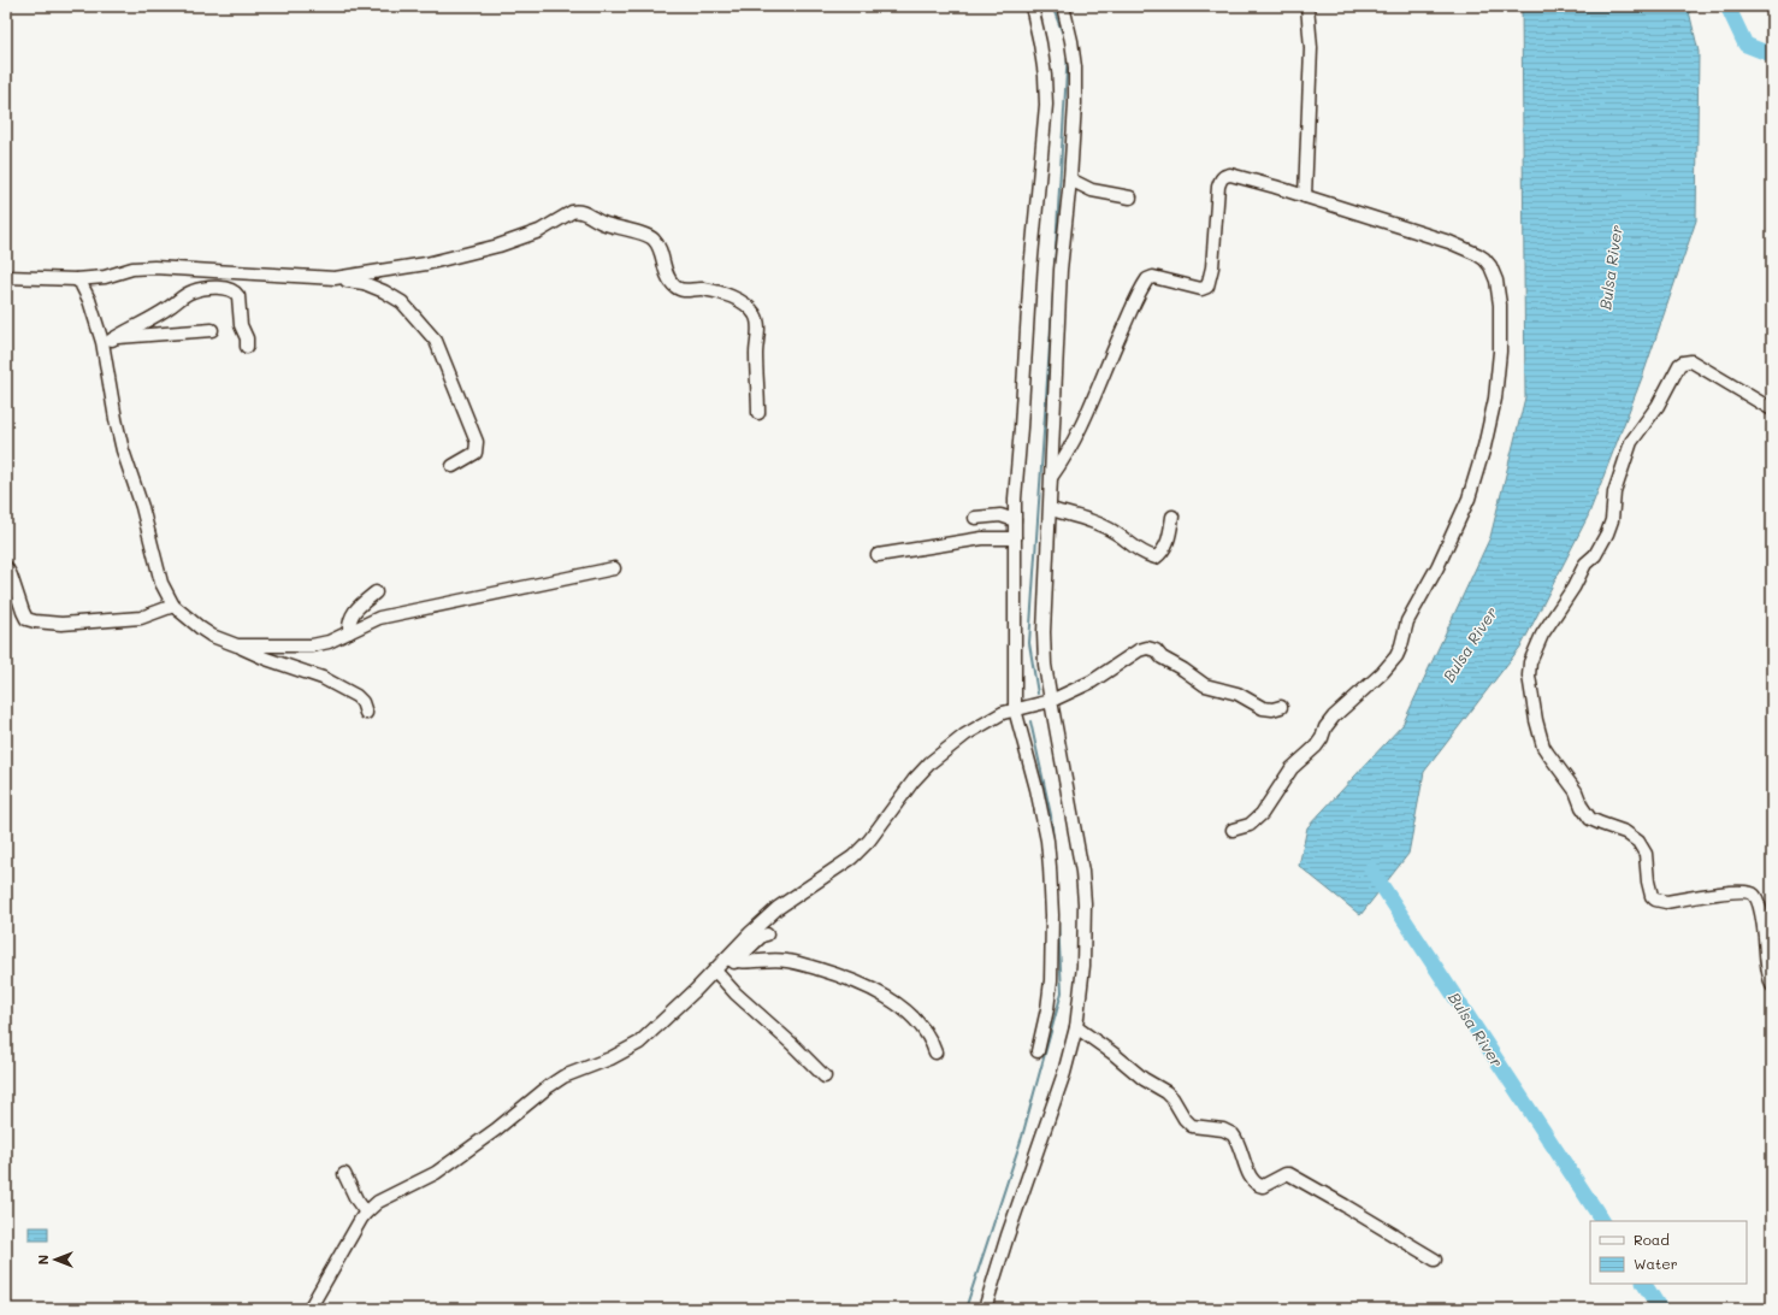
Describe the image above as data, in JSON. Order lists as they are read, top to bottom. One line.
{"water":["Bulsa River"],"legend":["Road","Water"],"north":"left"}
